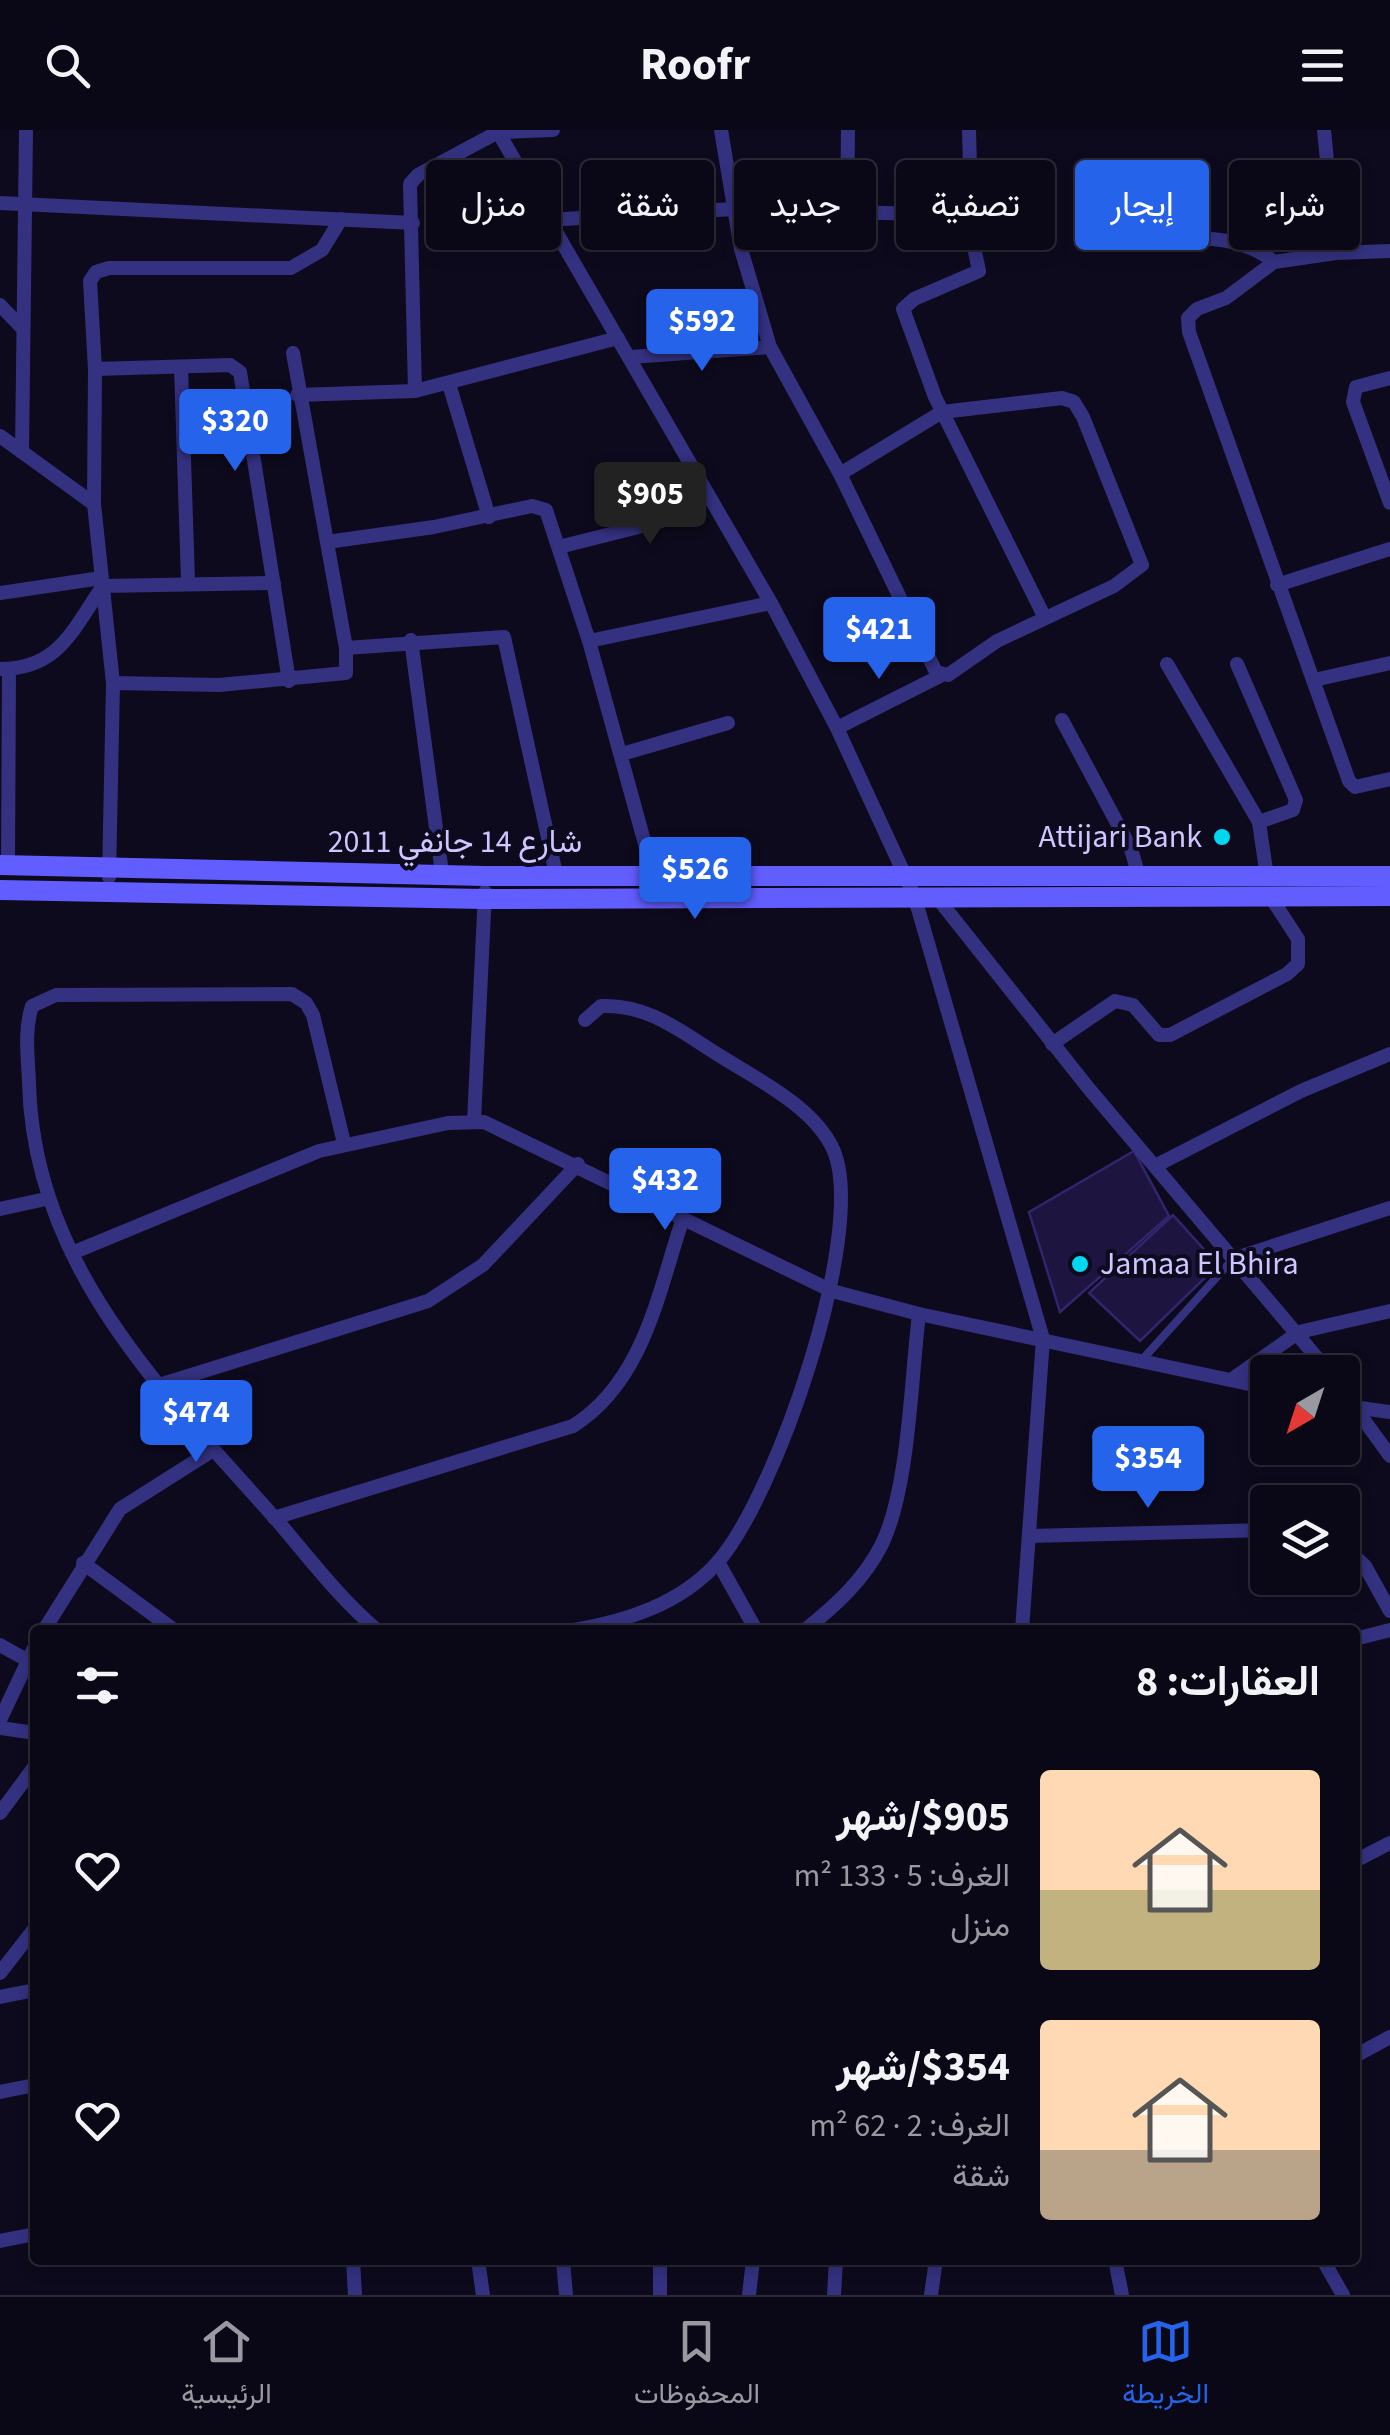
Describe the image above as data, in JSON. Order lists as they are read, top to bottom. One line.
{"streets":{"main road":["شارع 14 جانفي 2011"]},"places":["Attijari Bank","Jamaa El Bhira"],"north":"bottom left","page":{"header":"Roofr","chip":["شراء","إيجار","تصفية","جديد","شقة","منزل"],"price":["$592","$320","$905","$421","$526","$432","$474","$354"],"heading":"العقارات: 8","list":[{"name":"$905/شهر","note":"الغرف: 5 · 133 m² · منزل"},{"name":"$354/شهر","note":"الغرف: 2 · 62 m² · شقة"}],"tabs":["الخريطة","المحفوظات","الرئيسية"]}}
